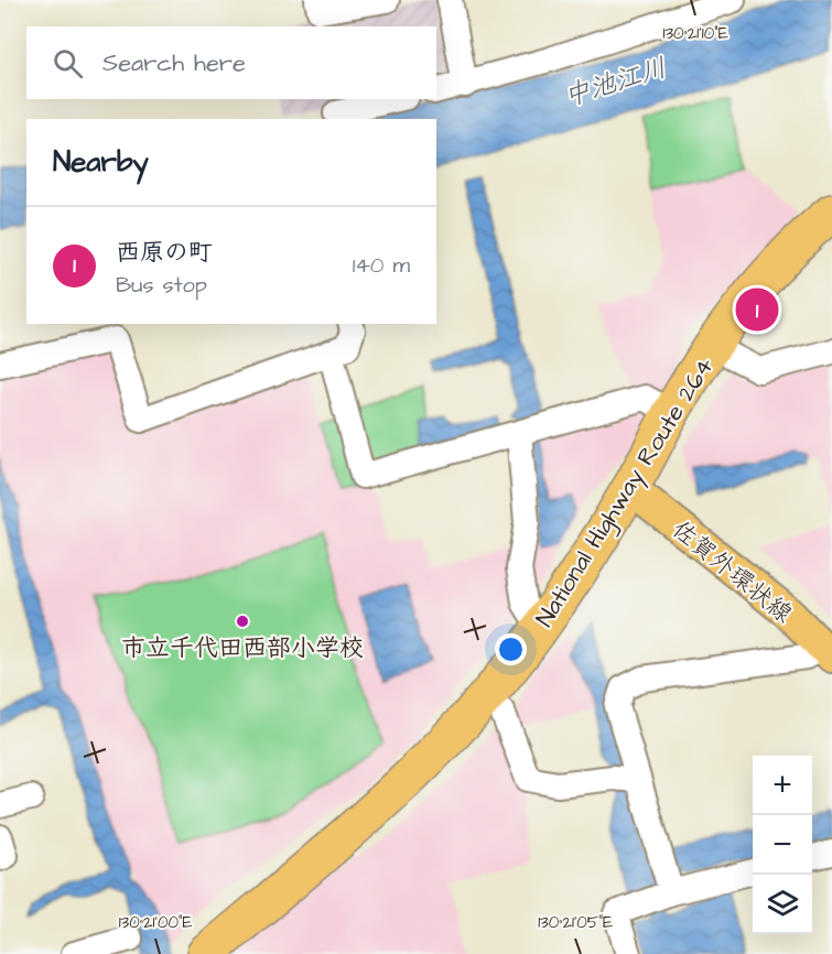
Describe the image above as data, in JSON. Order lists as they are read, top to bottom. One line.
{"streets":{"highway":["National Highway Route 264"],"main road":["佐賀外環状線"]},"crossings":[["National Highway Route 264","佐賀外環状線"]],"water":["中池江川"],"places":["市立千代田西部小学校"],"page":{"search":"Search here","heading":"Nearby","list":[{"mark":"1","name":"西原の町","note":"Bus stop","value":"140 m"}],"pins":"1","map_buttons":["+","−"]},"coordinates":["130°21'10\"E","130°21'00\"E","130°21'05\"E"]}
